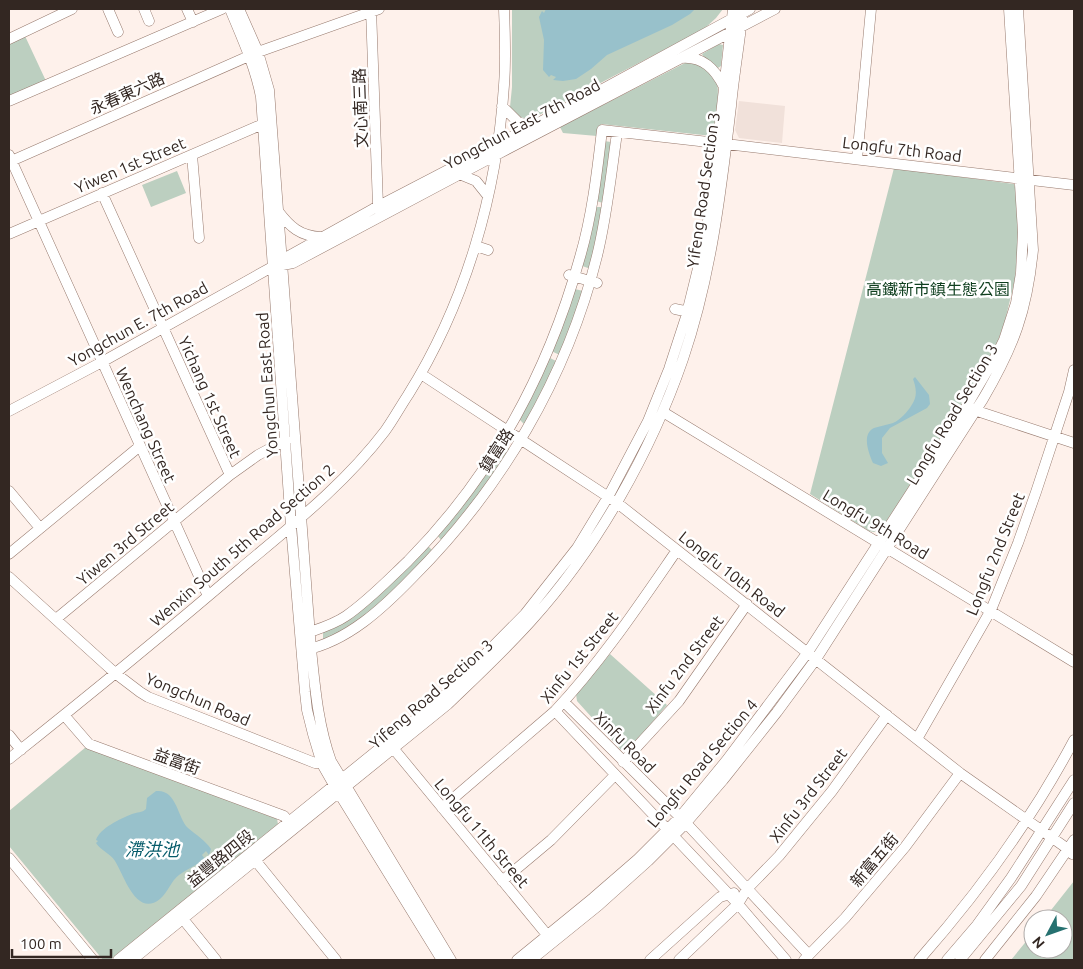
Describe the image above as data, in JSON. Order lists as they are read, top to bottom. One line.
{"streets":{"street":["永春東六路","文心南三路","Yongchun East 7th Road","Longfu 7th Road","Yiwen 1st Street","Yifeng Road Section 3","Yongchun E. 7th Road","Yongchun East Road","Yichang 1st Street","Longfu Road Section 3","Wenchang Street","鎮富路","Longfu 9th Road","Yiwen 3rd Street","Wenxin South 5th Road Section 2","Longfu 2nd Street","Longfu 10th Road","Xinfu 1st Street","Xinfu 2nd Street","Yongchun Road","Xinfu Road","益富街","Longfu Road Section 4","Xinfu 3rd Street","Longfu 11th Street","益豐路四段","新富五街"]},"crossings":[["永春東六路","文心南三路"],["永春東六路","Yongchun East Road"],["永春東六路","Wenchang Street"],["文心南三路","Yongchun East 7th Road"],["Yongchun East 7th Road","Yifeng Road Section 3"],["Yongchun East 7th Road","Yongchun E. 7th Road"],["Yongchun East 7th Road","Yongchun East Road"],["Yongchun East 7th Road","Wenxin South 5th Road Section 2"],["Longfu 7th Road","Yifeng Road Section 3"],["Longfu 7th Road","Longfu Road Section 3"],["Longfu 7th Road","鎮富路"],["Yiwen 1st Street","Yongchun East Road"],["Yiwen 1st Street","Yichang 1st Street"],["Yiwen 1st Street","Wenchang Street"],["Yifeng Road Section 3","Longfu 9th Road"],["Yifeng Road Section 3","Longfu 10th Road"],["Yifeng Road Section 3","Longfu 11th Street"],["Yifeng Road Section 3","益豐路四段"],["Yongchun E. 7th Road","Yongchun East Road"],["Yongchun E. 7th Road","Yichang 1st Street"],["Yongchun E. 7th Road","Wenchang Street"],["Yongchun East Road","鎮富路"],["Yongchun East Road","Yiwen 3rd Street"],["Yongchun East Road","Wenxin South 5th Road Section 2"],["Yongchun East Road","Yongchun Road"],["Yichang 1st Street","Yiwen 3rd Street"],["Longfu Road Section 3","Longfu 9th Road"],["Longfu Road Section 3","Longfu 10th Road"],["Longfu Road Section 3","Longfu Road Section 4"],["Wenchang Street","Yiwen 3rd Street"],["Wenchang Street","Wenxin South 5th Road Section 2"],["鎮富路","Longfu 10th Road"],["Longfu 9th Road","Longfu 2nd Street"],["Yiwen 3rd Street","Yongchun Road"],["Wenxin South 5th Road Section 2","Longfu 10th Road"],["Wenxin South 5th Road Section 2","Yongchun Road"],["Wenxin South 5th Road Section 2","益富街"],["Longfu 2nd Street","Longfu 10th Road"],["Longfu 10th Road","Xinfu 1st Street"],["Longfu 10th Road","Xinfu 2nd Street"],["Longfu 10th Road","Longfu Road Section 4"],["Longfu 10th Road","Xinfu 3rd Street"],["Longfu 10th Road","新富五街"],["Xinfu 1st Street","Xinfu Road"],["Xinfu 1st Street","Longfu 11th Street"],["Xinfu 2nd Street","Xinfu Road"],["Xinfu Road","Longfu Road Section 4"],["Xinfu Road","Xinfu 3rd Street"],["Xinfu Road","新富五街"],["益富街","益豐路四段"],["Longfu Road Section 4","Longfu 11th Street"]],"water":["滯洪池"],"parks":["高鐵新市鎮生態公園"],"scale_bar":"100 m","north":"bottom left"}
